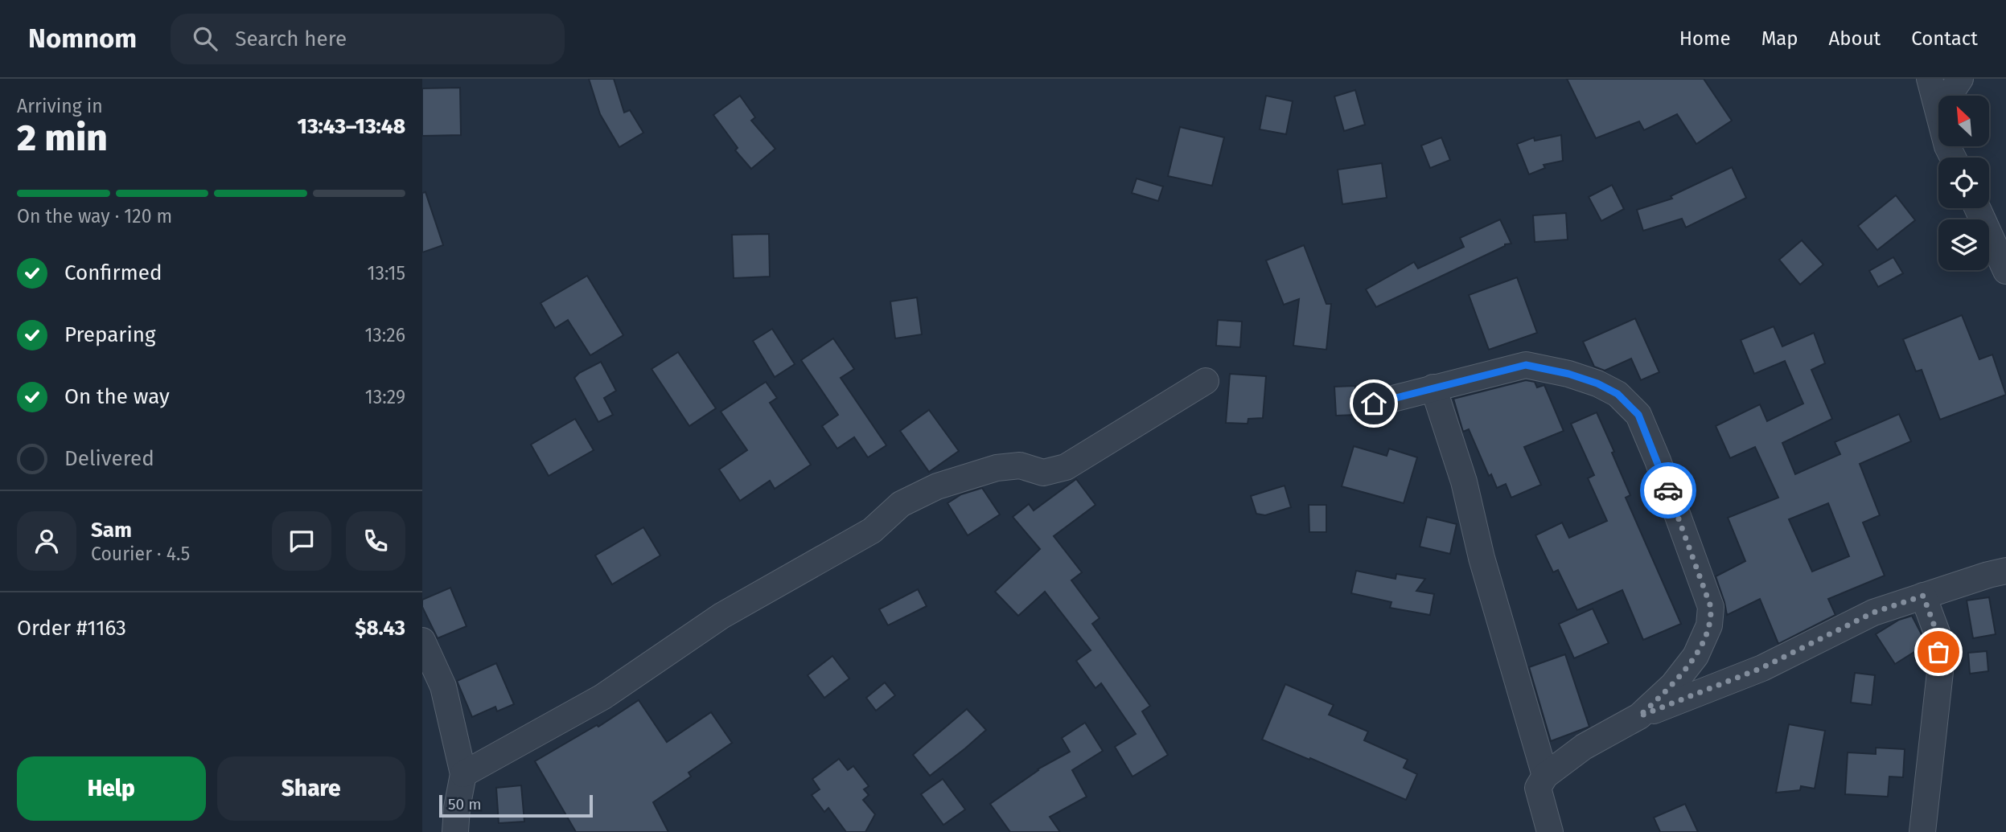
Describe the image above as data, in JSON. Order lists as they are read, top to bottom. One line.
{"scale_bar":"50 m","north":"top left","page":{"header":"Nomnom","search":"Search here","nav":["Home","Map","About","Contact"],"heading":["2 min","Arriving in","13:43–13:48"],"panel":["Sam","Courier · 4.5","Order #1163","$8.43"],"bar":"On the way · 120 m","list":[["Confirmed","13:15"],["Preparing","13:26"],["On the way","13:29"],"Delivered"],"buttons":["Help","Share"],"scale":"50 m"}}
